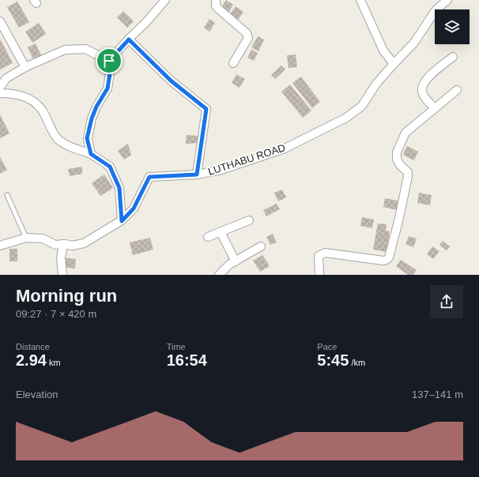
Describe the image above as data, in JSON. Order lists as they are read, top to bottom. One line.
{"streets":{"street":["LUTHABU ROAD"]},"page":{"heading":["Morning run","09:27 · 7 × 420 m"],"stats":[["Distance","2.94 km"],["Time","16:54"],["Pace","5:45 /km"]],"chart":["Elevation","137–141 m"]}}
